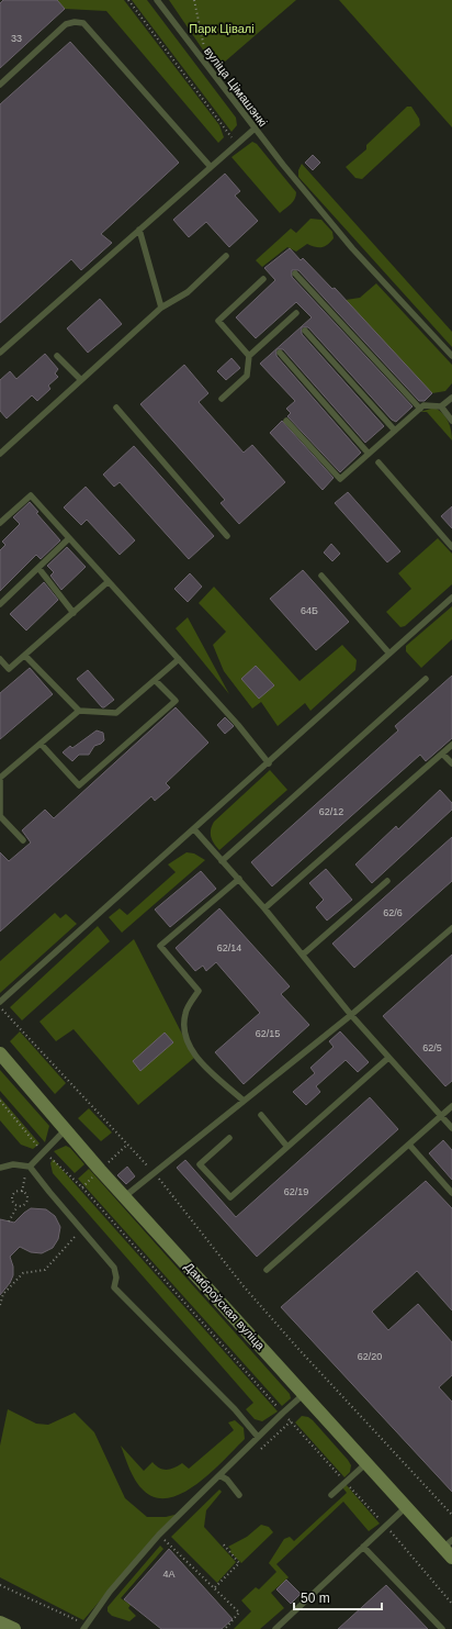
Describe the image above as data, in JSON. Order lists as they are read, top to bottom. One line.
{"streets":{"street":["Дамброўская вуліца"],"lane":["вуліца Цімашэнкі"]},"parks":["Парк Цівалі"],"house_numbers":["33","64Б","62/12","62/6","62/14","62/15","62/5","62/19","62/20","4А"],"scale_bar":"50 m"}
